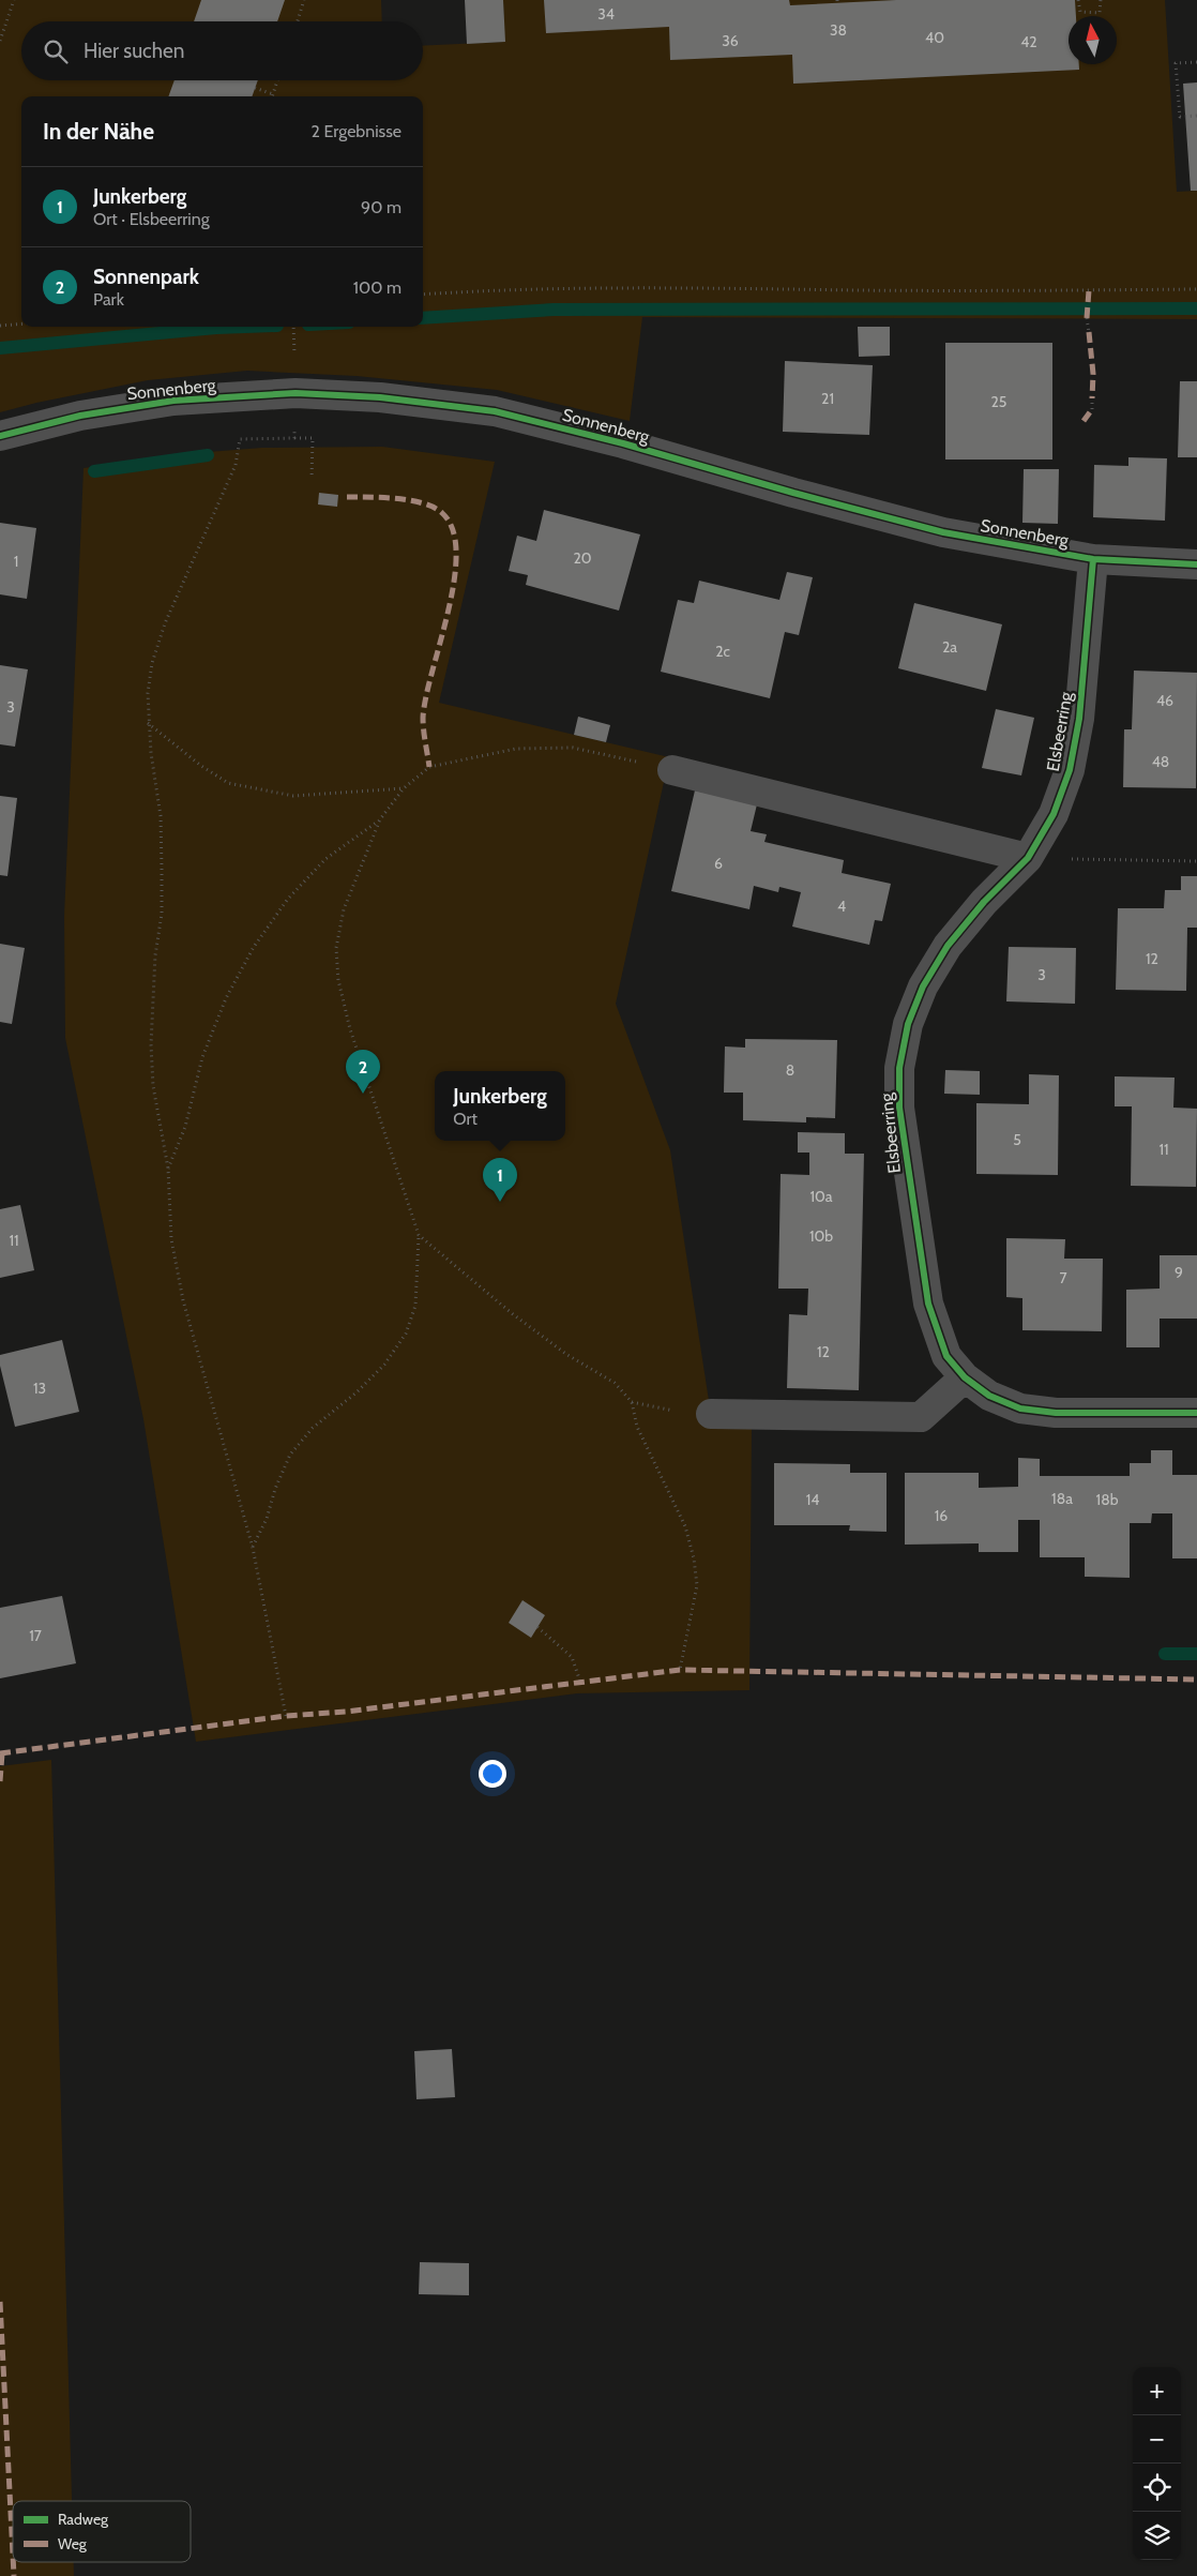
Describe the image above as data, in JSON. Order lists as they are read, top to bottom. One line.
{"streets":{"street":["Sonnenberg","Elsbeerring"]},"crossings":[["Sonnenberg","Elsbeerring"]],"house_numbers":["34","38","40","36","42","21","25","20","1","2a","2c","46","3","48","6","4","12","3","8","5","11","10a","10b","11","9","7","12","13","18a","14","18b","16","17"],"legend":["Radweg","Weg"],"north":"top","page":{"search":"Hier suchen","heading":["In der Nähe","2 Ergebnisse"],"list":[{"mark":"1","name":"Junkerberg","note":"Ort · Elsbeerring","value":"90 m"},{"mark":"2","name":"Sonnenpark","note":"Park","value":"100 m"}],"pins":["2","1"],"popup":["Junkerberg","Ort"],"map_buttons":["+","−"]}}
